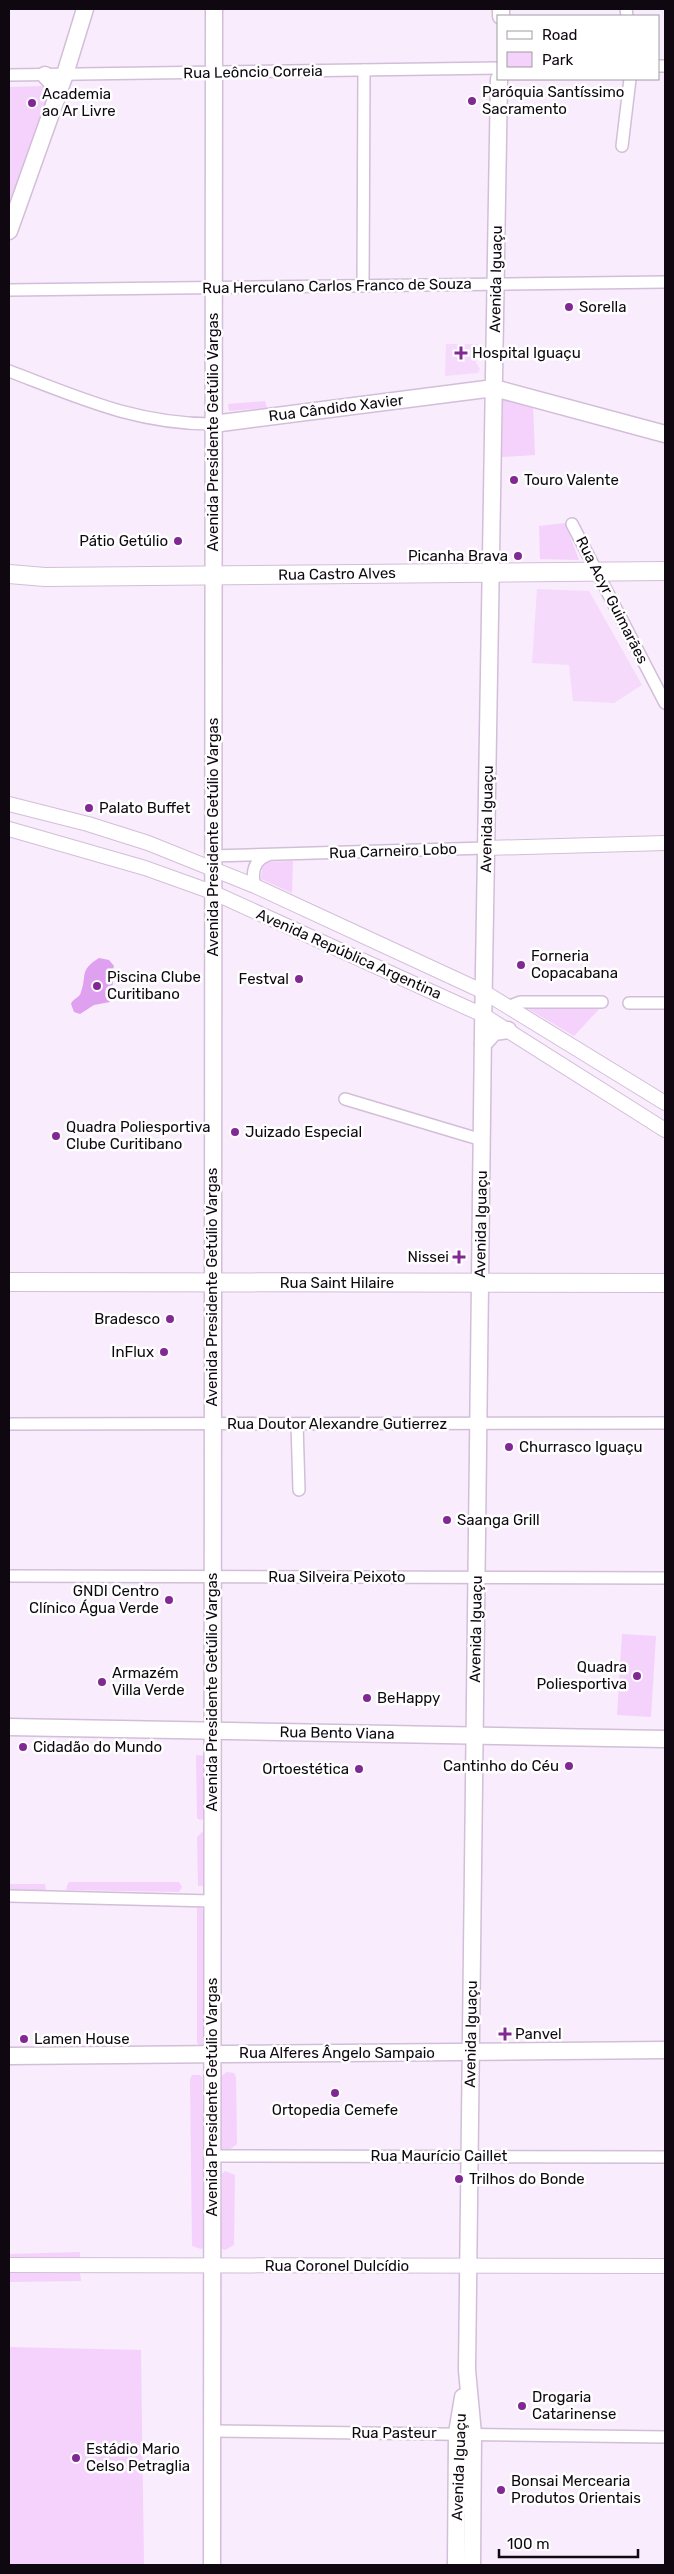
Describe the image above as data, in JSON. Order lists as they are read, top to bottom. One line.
{"streets":{"main road":["Avenida Iguaçu","Rua Cândido Xavier","Avenida Presidente Getúlio Vargas","Rua Castro Alves","Rua Saint Hilaire","Rua Bento Viana","Rua Alferes Ângelo Sampaio"],"street":["Rua Leôncio Correia","Rua Herculano Carlos Franco de Souza","Rua Acyr Guimarães","Rua Carneiro Lobo","Avenida República Argentina","Rua Doutor Alexandre Gutierrez","Rua Silveira Peixoto","Rua Maurício Caillet","Rua Coronel Dulcídio","Rua Pasteur"]},"crossings":[["Rua Leôncio Correia","Avenida Presidente Getúlio Vargas"],["Avenida Iguaçu","Rua Herculano Carlos Franco de Souza"],["Avenida Iguaçu","Rua Cândido Xavier"],["Avenida Iguaçu","Rua Castro Alves"],["Avenida Iguaçu","Rua Carneiro Lobo"],["Avenida Iguaçu","Avenida República Argentina"],["Avenida Iguaçu","Rua Saint Hilaire"],["Avenida Iguaçu","Rua Doutor Alexandre Gutierrez"],["Avenida Iguaçu","Rua Silveira Peixoto"],["Avenida Iguaçu","Rua Bento Viana"],["Avenida Iguaçu","Rua Alferes Ângelo Sampaio"],["Avenida Iguaçu","Rua Maurício Caillet"],["Avenida Iguaçu","Rua Coronel Dulcídio"],["Avenida Iguaçu","Rua Pasteur"],["Rua Herculano Carlos Franco de Souza","Avenida Presidente Getúlio Vargas"],["Rua Cândido Xavier","Avenida Presidente Getúlio Vargas"],["Avenida Presidente Getúlio Vargas","Rua Castro Alves"],["Avenida Presidente Getúlio Vargas","Rua Carneiro Lobo"],["Avenida Presidente Getúlio Vargas","Avenida República Argentina"],["Avenida Presidente Getúlio Vargas","Rua Saint Hilaire"],["Avenida Presidente Getúlio Vargas","Rua Doutor Alexandre Gutierrez"],["Avenida Presidente Getúlio Vargas","Rua Silveira Peixoto"],["Avenida Presidente Getúlio Vargas","Rua Bento Viana"],["Avenida Presidente Getúlio Vargas","Rua Alferes Ângelo Sampaio"],["Avenida Presidente Getúlio Vargas","Rua Maurício Caillet"],["Avenida Presidente Getúlio Vargas","Rua Coronel Dulcídio"],["Avenida Presidente Getúlio Vargas","Rua Pasteur"],["Rua Castro Alves","Rua Acyr Guimarães"],["Rua Carneiro Lobo","Avenida República Argentina"]],"places":{"other":["Paróquia Santíssimo Sacramento","Academia ao Ar Livre","Sorella","Touro Valente","Pátio Getúlio","Picanha Brava","Palato Buffet","Forneria Copacabana","Festval","Piscina Clube Curitibano","Juizado Especial","Quadra Poliesportiva Clube Curitibano","Bradesco","InFlux","Churrasco Iguaçu","Saanga Grill","GNDI Centro Clínico Água Verde","Quadra Poliesportiva","Armazém Villa Verde","BeHappy","Cidadão do Mundo","Cantinho do Céu","Ortoestética","Lamen House","Ortopedia Cemefe","Trilhos do Bonde","Drogaria Catarinense","Estádio Mario Celso Petraglia","Bonsai Mercearia Produtos Orientais"],"health":["Hospital Iguaçu","Nissei","Panvel"]},"legend":["Road","Park"],"scale_bar":"100 m"}
